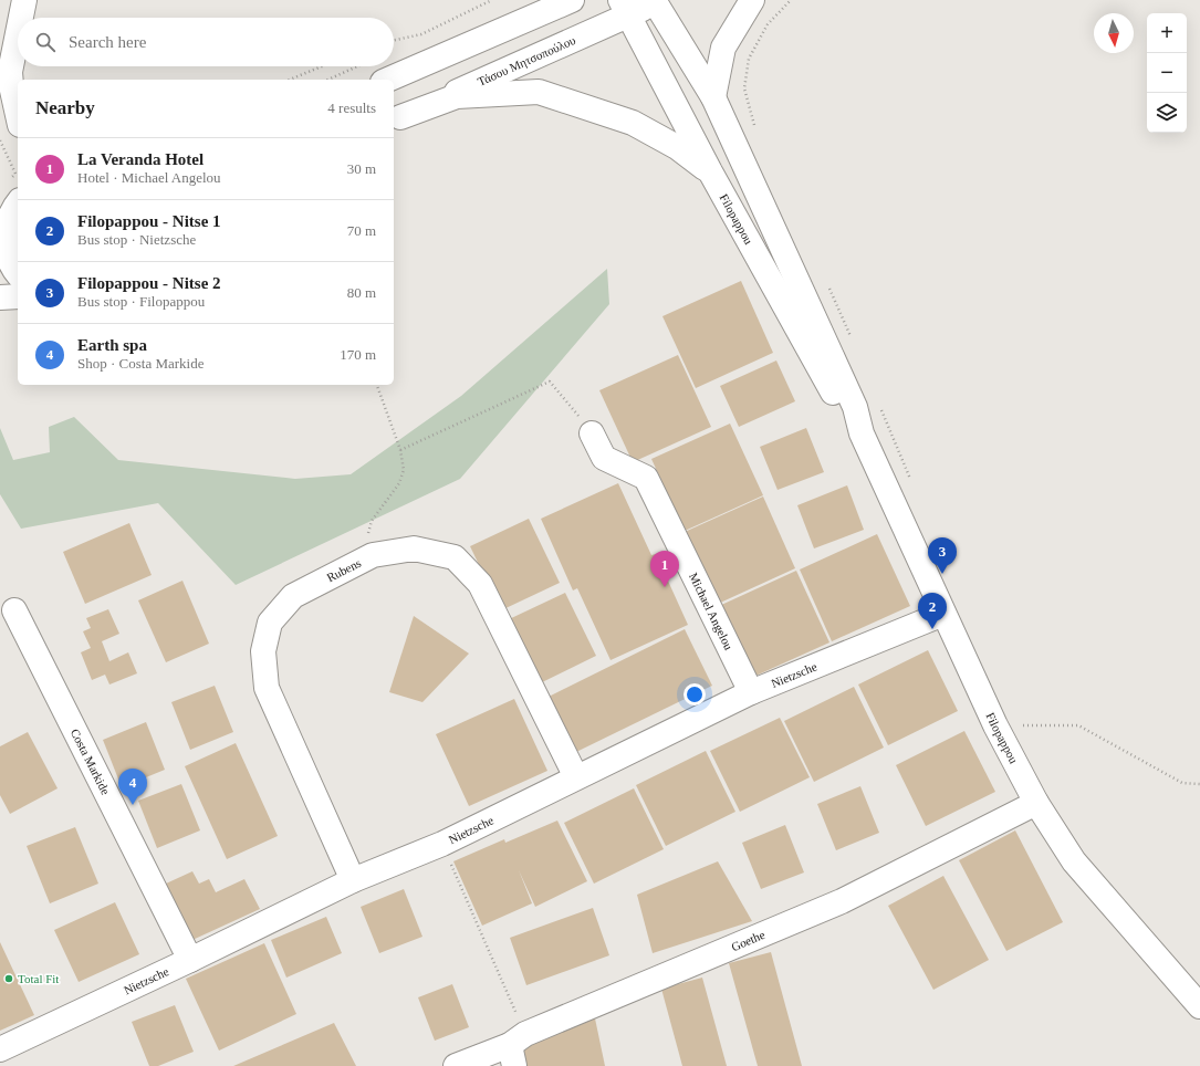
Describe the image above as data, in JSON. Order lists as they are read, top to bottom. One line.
{"streets":{"street":["Τάσου Μητσοπούλου","Filopappou","Rubens","Michael Angelou","Nietzsche","Costa Markide","Goethe"]},"crossings":[["Τάσου Μητσοπούλου","Filopappou"],["Filopappou","Nietzsche"],["Filopappou","Goethe"],["Rubens","Nietzsche"],["Michael Angelou","Nietzsche"],["Nietzsche","Costa Markide"]],"places":["Total Fit"],"north":"bottom","page":{"map_buttons":["+","−"],"search":"Search here","heading":["Nearby","4 results"],"list":[{"mark":"1","name":"La Veranda Hotel","note":"Hotel · Michael Angelou","value":"30 m"},{"mark":"2","name":"Filopappou - Nitse 1","note":"Bus stop · Nietzsche","value":"70 m"},{"mark":"3","name":"Filopappou - Nitse 2","note":"Bus stop · Filopappou","value":"80 m"},{"mark":"4","name":"Earth spa","note":"Shop · Costa Markide","value":"170 m"}],"pins":["3","1","2","4"]}}
